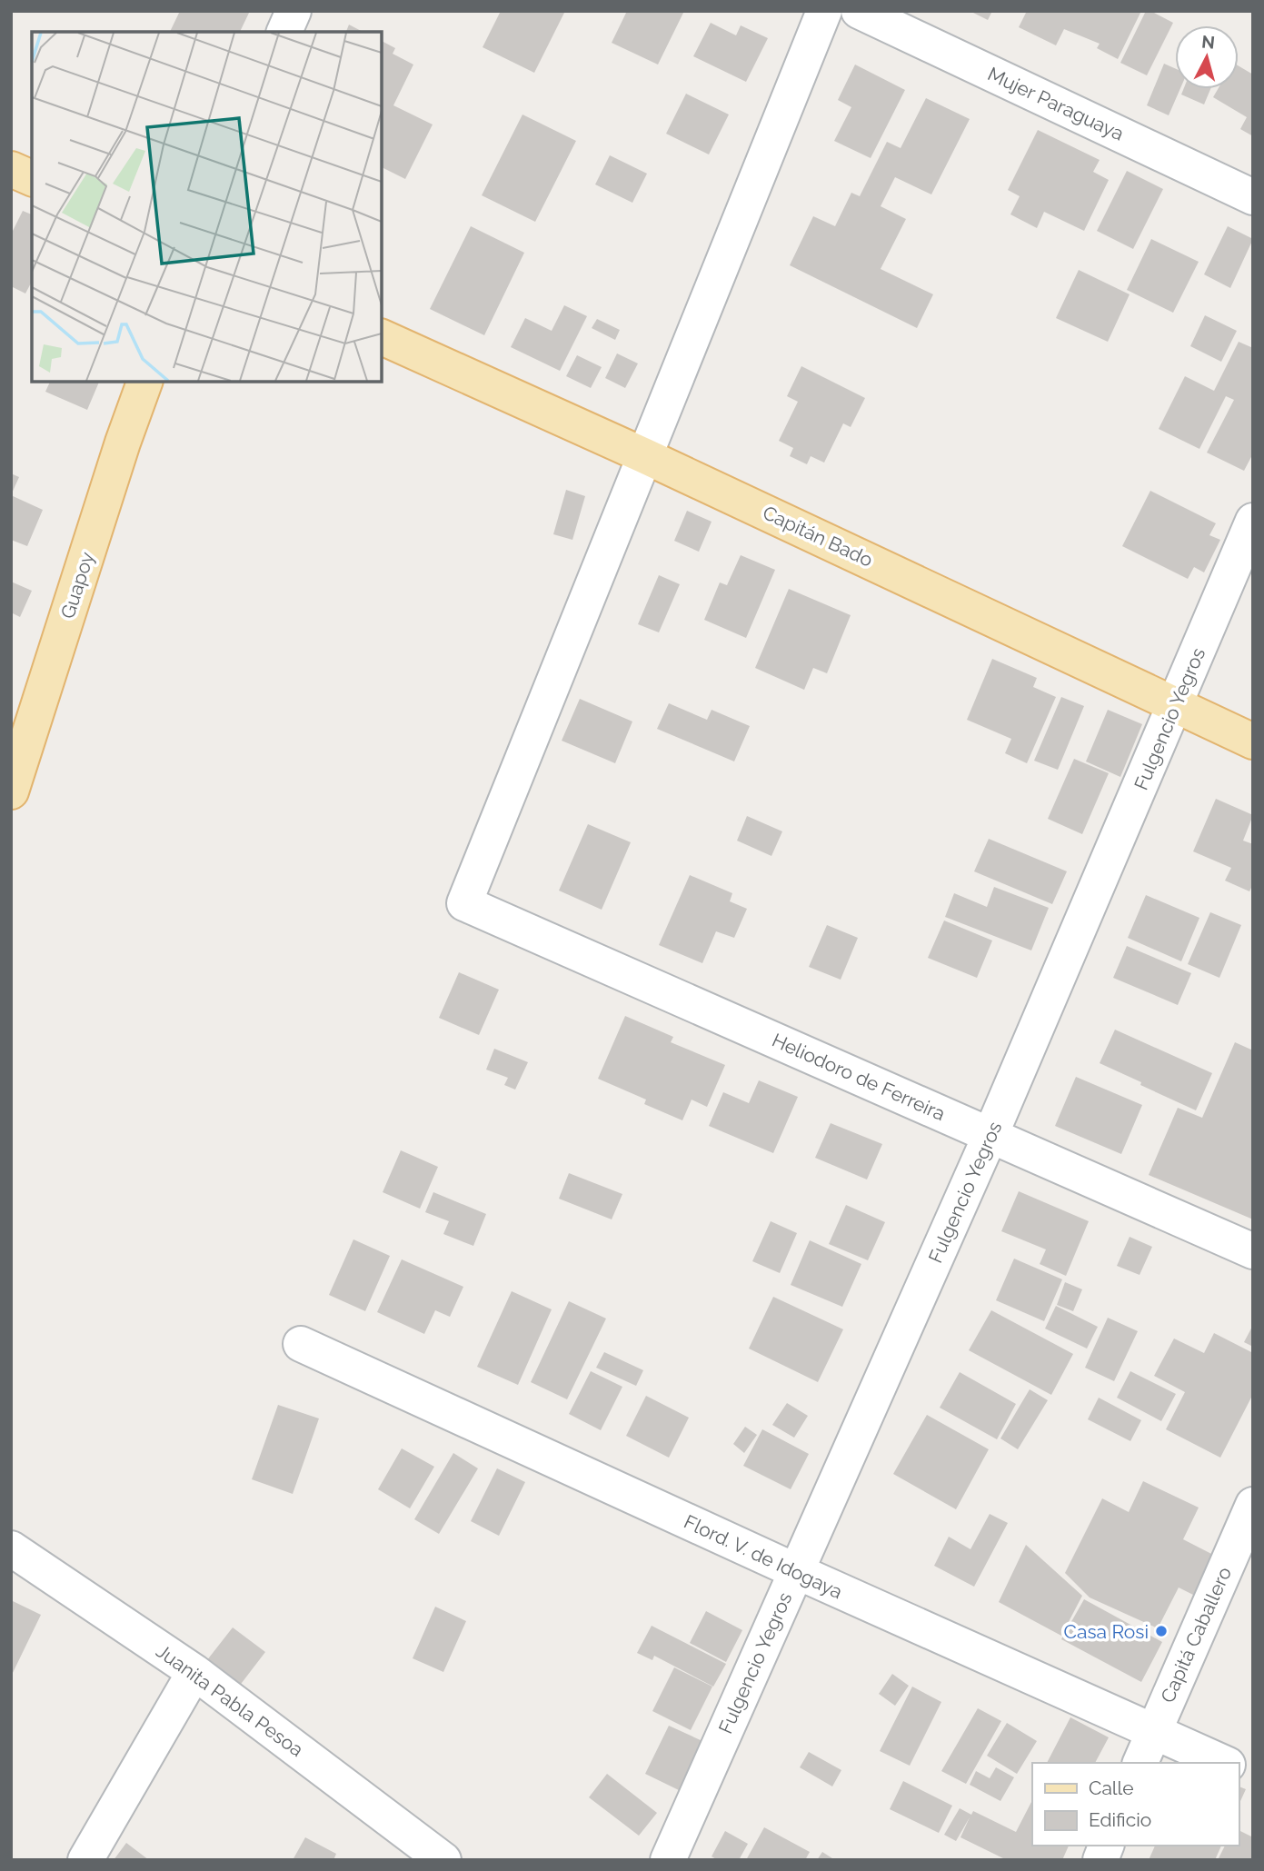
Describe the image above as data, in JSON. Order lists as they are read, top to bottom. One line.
{"streets":{"main road":["Capitán Bado","Guapoy"],"street":["Mujer Paraguaya","Fulgencio Yegros","Heliodoro de Ferreira","Flord. V. de Idogaya","Capitá Caballero","Juanita Pabla Pesoa"]},"crossings":[["Capitán Bado","Fulgencio Yegros"],["Capitán Bado","Heliodoro de Ferreira"],["Fulgencio Yegros","Heliodoro de Ferreira"],["Fulgencio Yegros","Flord. V. de Idogaya"],["Flord. V. de Idogaya","Capitá Caballero"]],"places":["Casa Rosi"],"legend":["Calle","Edificio"],"north":"top"}
